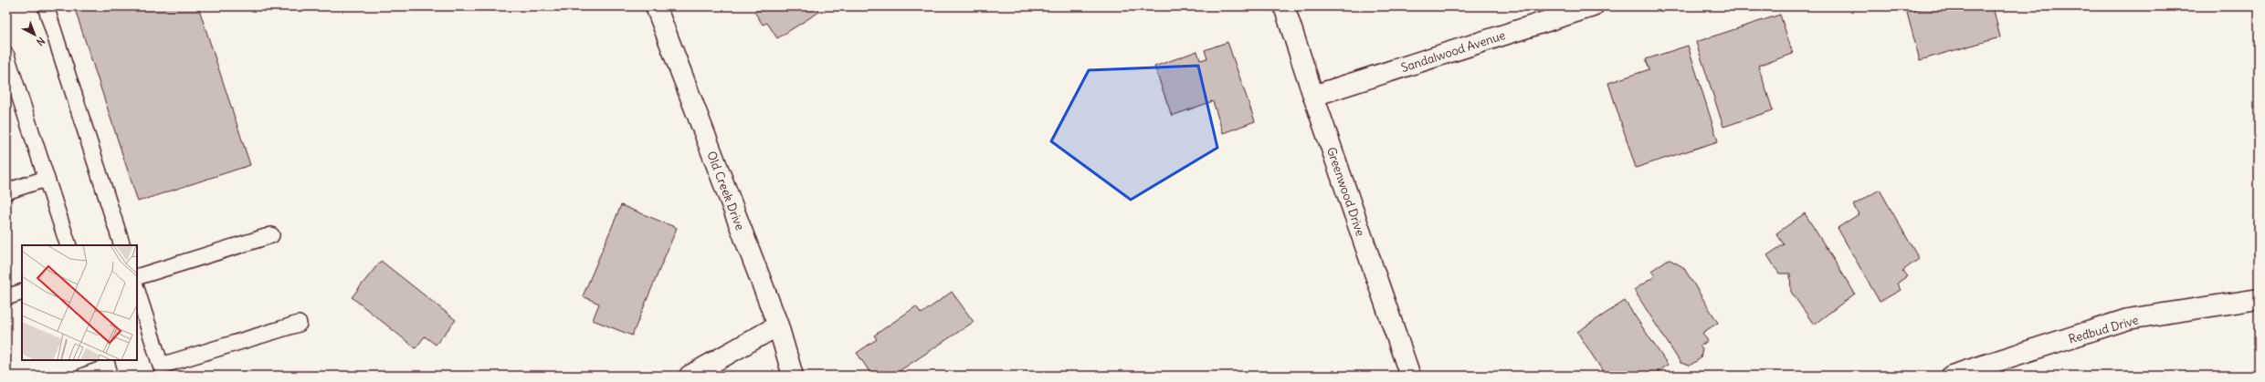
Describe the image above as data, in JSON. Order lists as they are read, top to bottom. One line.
{"streets":{"street":["Sandalwood Avenue","Old Creek Drive","Greenwood Drive","Redbud Drive"]},"crossings":[["Sandalwood Avenue","Greenwood Drive"]],"north":"bottom right"}
